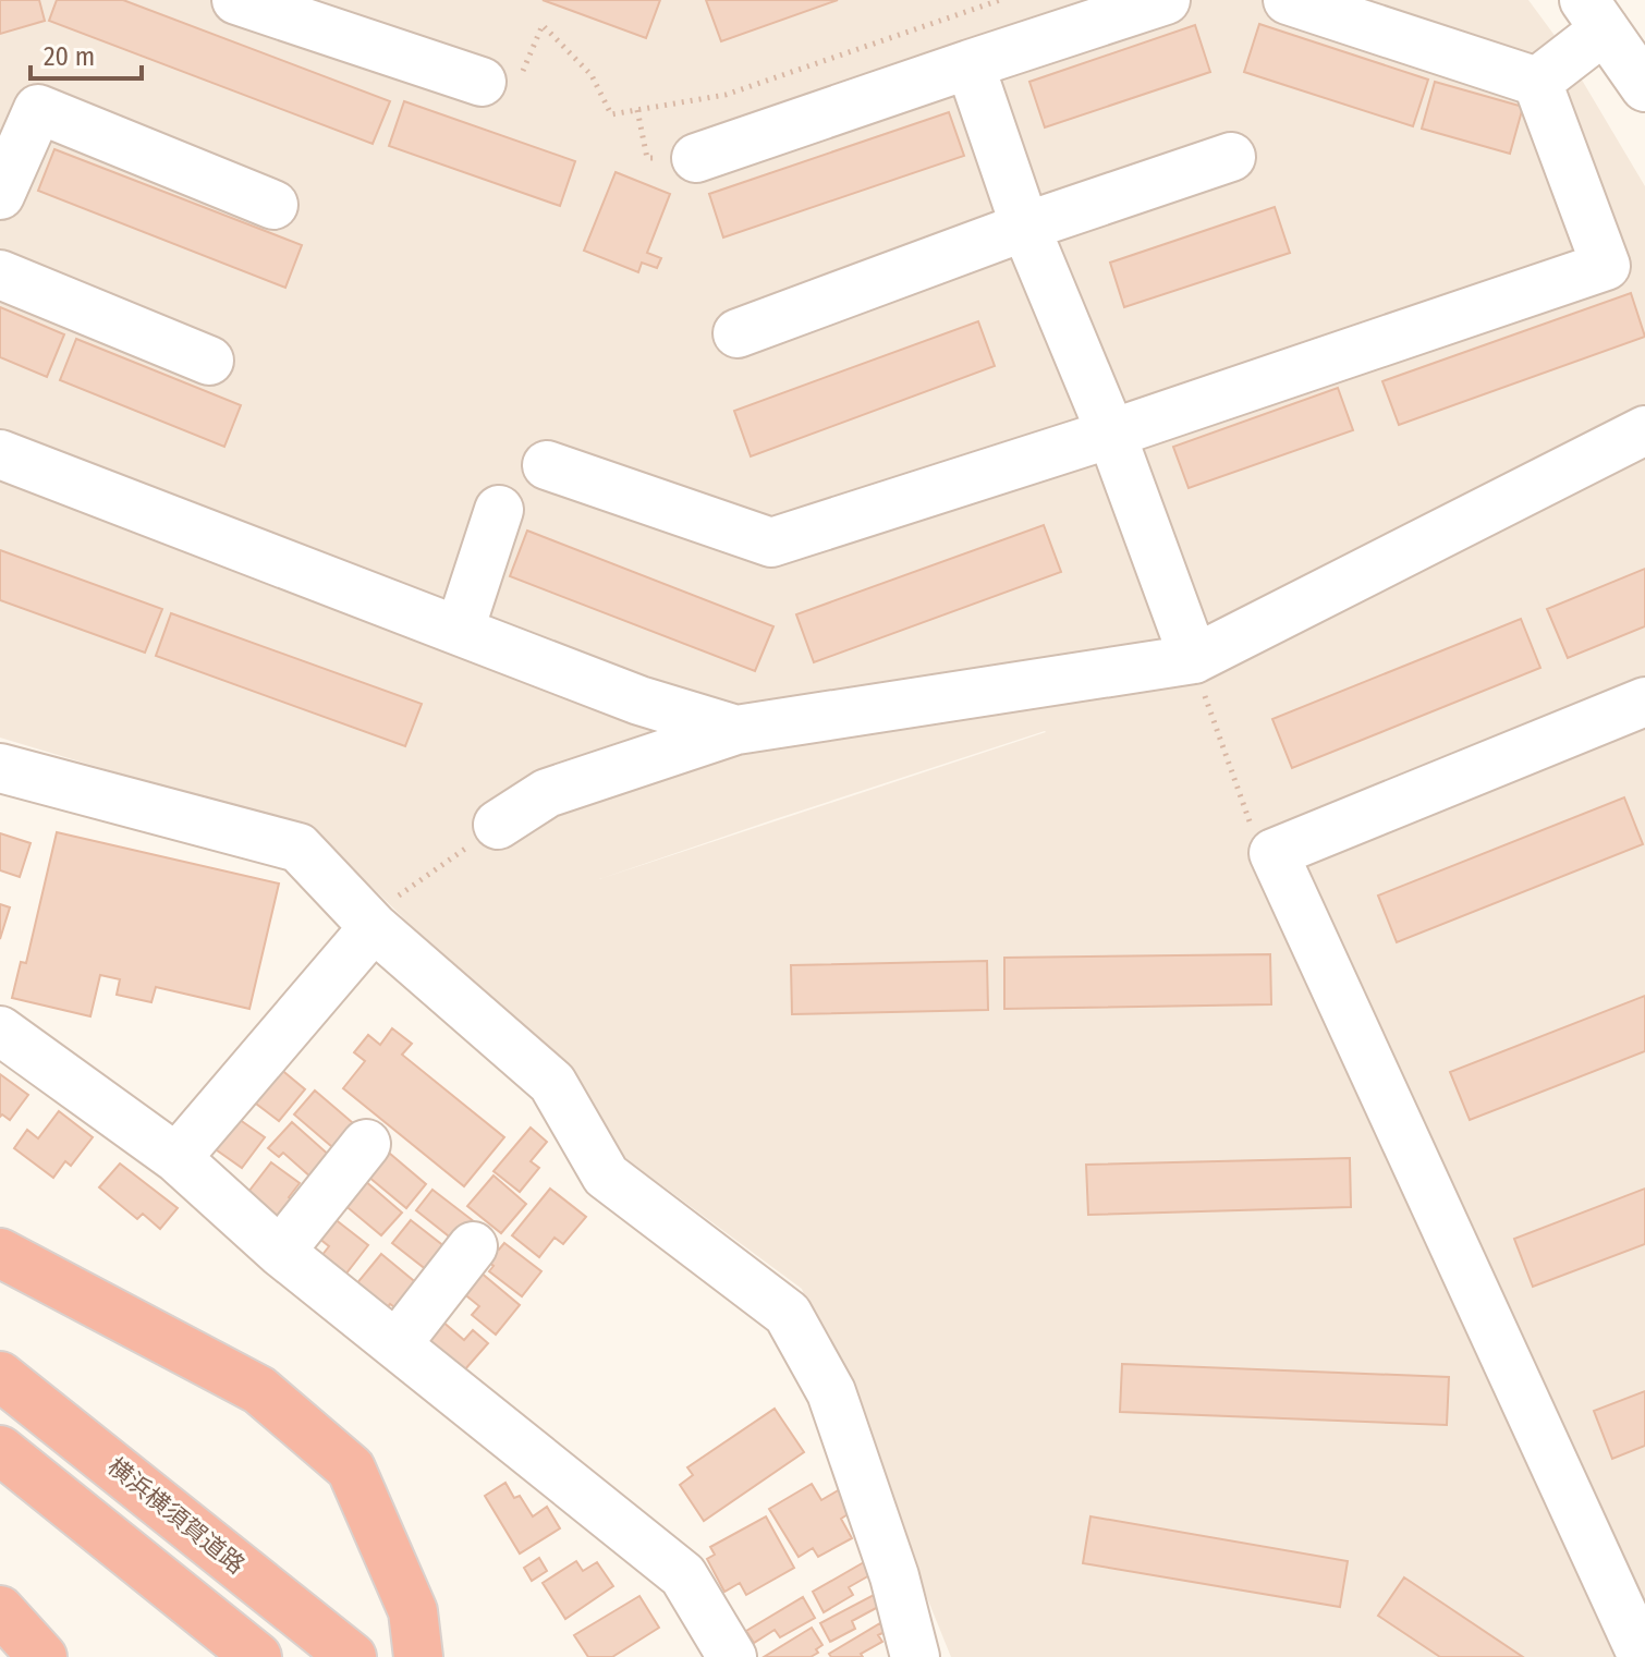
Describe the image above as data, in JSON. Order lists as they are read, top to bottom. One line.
{"streets":{"highway":["横浜横須賀道路"]},"scale_bar":"20 m"}
